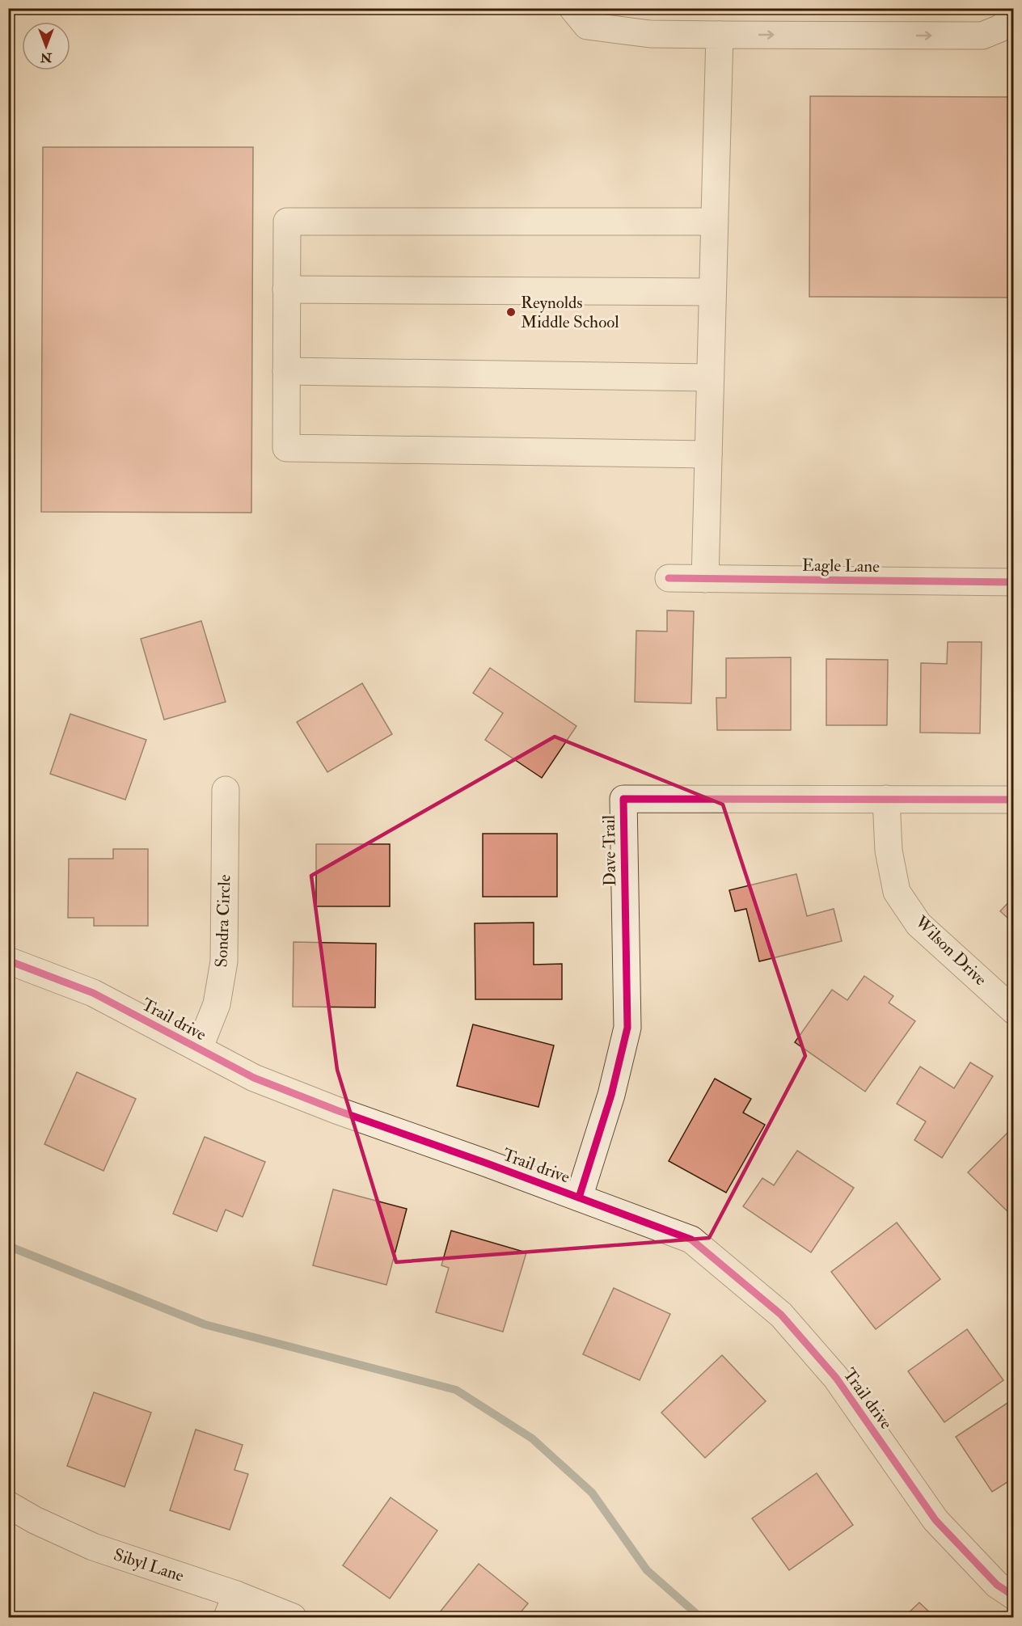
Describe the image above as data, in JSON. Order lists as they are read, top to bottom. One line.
{"streets":{"street":["Eagle Lane","Dave Trail","Sondra Circle","Wilson Drive","Trail drive","Sibyl Lane"]},"crossings":[["Dave Trail","Wilson Drive"],["Dave Trail","Trail drive"],["Sondra Circle","Trail drive"]],"places":["Reynolds Middle School"],"north":"bottom"}
